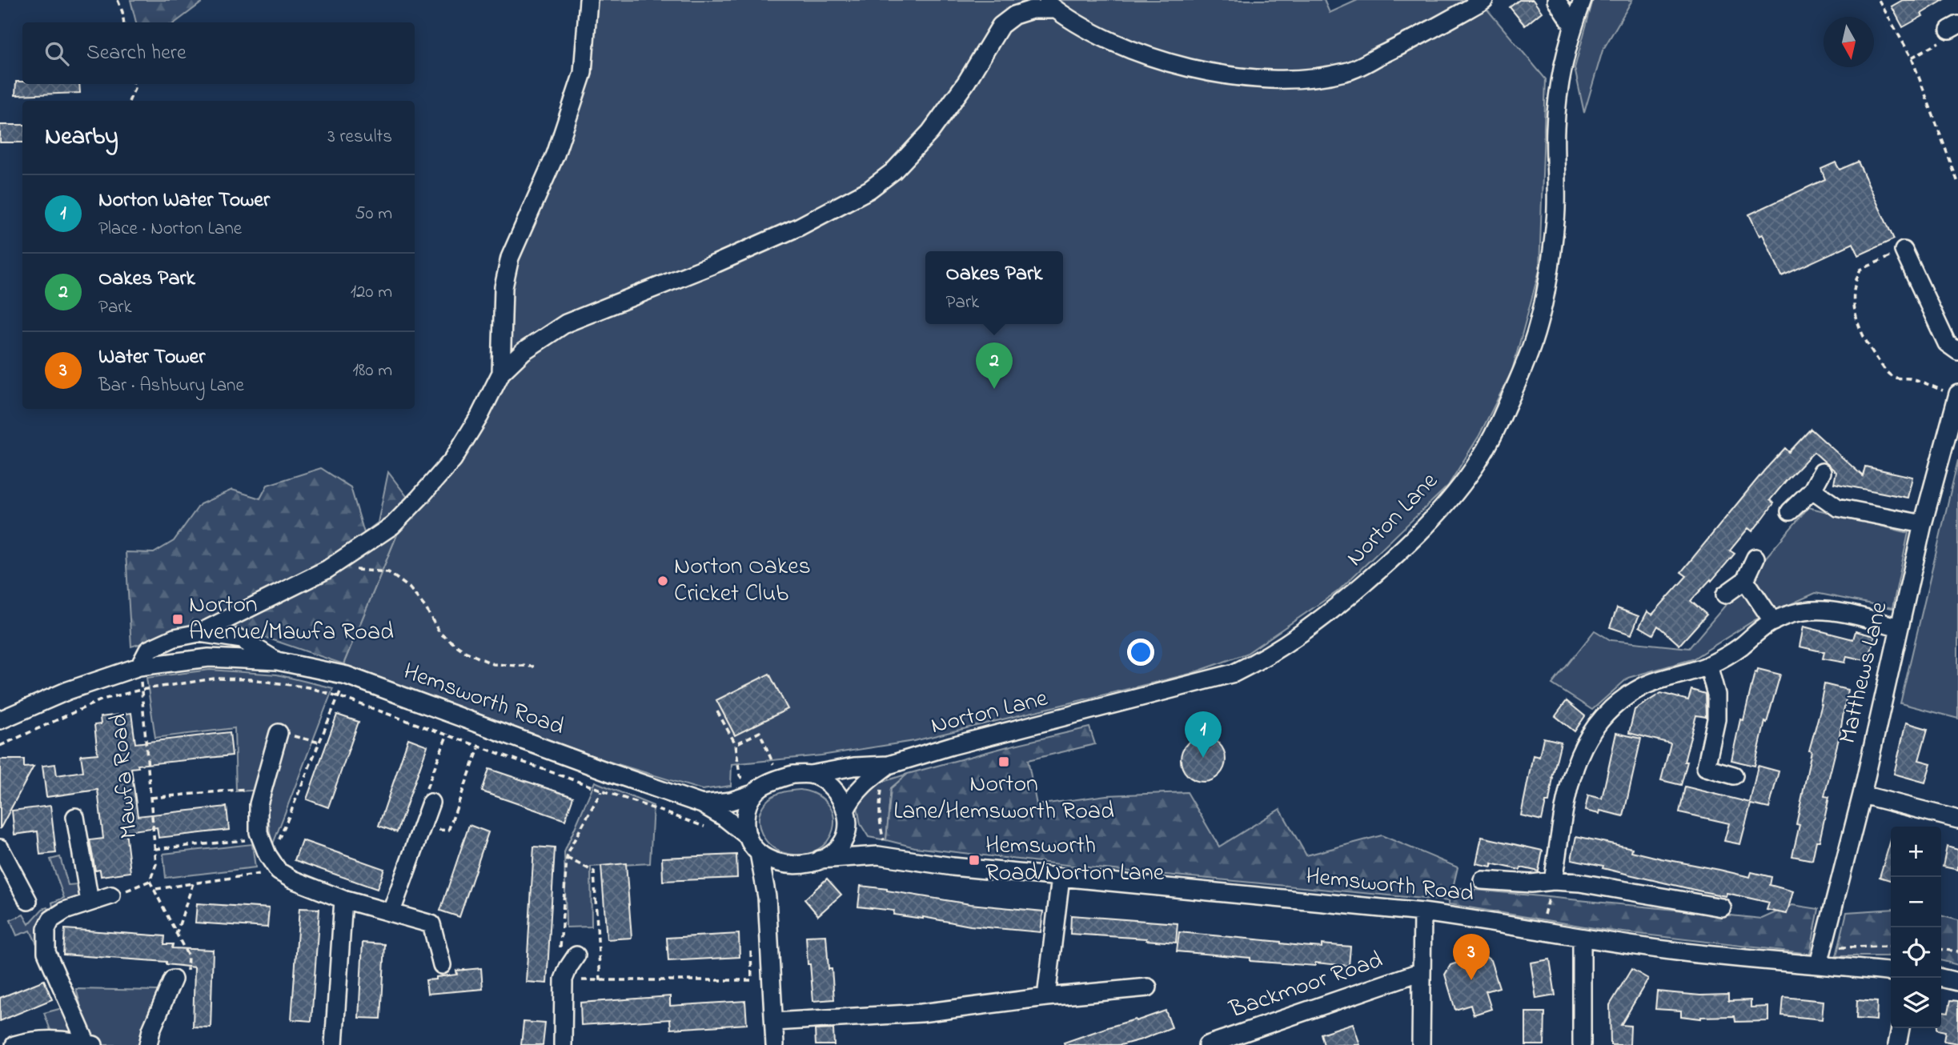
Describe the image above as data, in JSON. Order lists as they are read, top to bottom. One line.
{"streets":{"street":["Norton Lane","Matthews Lane","Hemsworth Road","Backmoor Road"],"path":["Mawfa Road"]},"crossings":[["Norton Lane","Hemsworth Road"],["Matthews Lane","Hemsworth Road"],["Hemsworth Road","Mawfa Road"]],"places":{"other":["Norton Oakes Cricket Club"],"transit":["Norton Avenue/Mawfa Road","Norton Lane/Hemsworth Road","Hemsworth Road/Norton Lane"]},"north":"bottom","page":{"search":"Search here","heading":["Nearby","3 results"],"list":[{"mark":"1","name":"Norton Water Tower","note":"Place · Norton Lane","value":"50 m"},{"mark":"2","name":"Oakes Park","note":"Park","value":"120 m"},{"mark":"3","name":"Water Tower","note":"Bar · Ashbury Lane","value":"180 m"}],"popup":["Oakes Park","Park"],"pins":["2","1","3"],"map_buttons":["+","−"]}}
